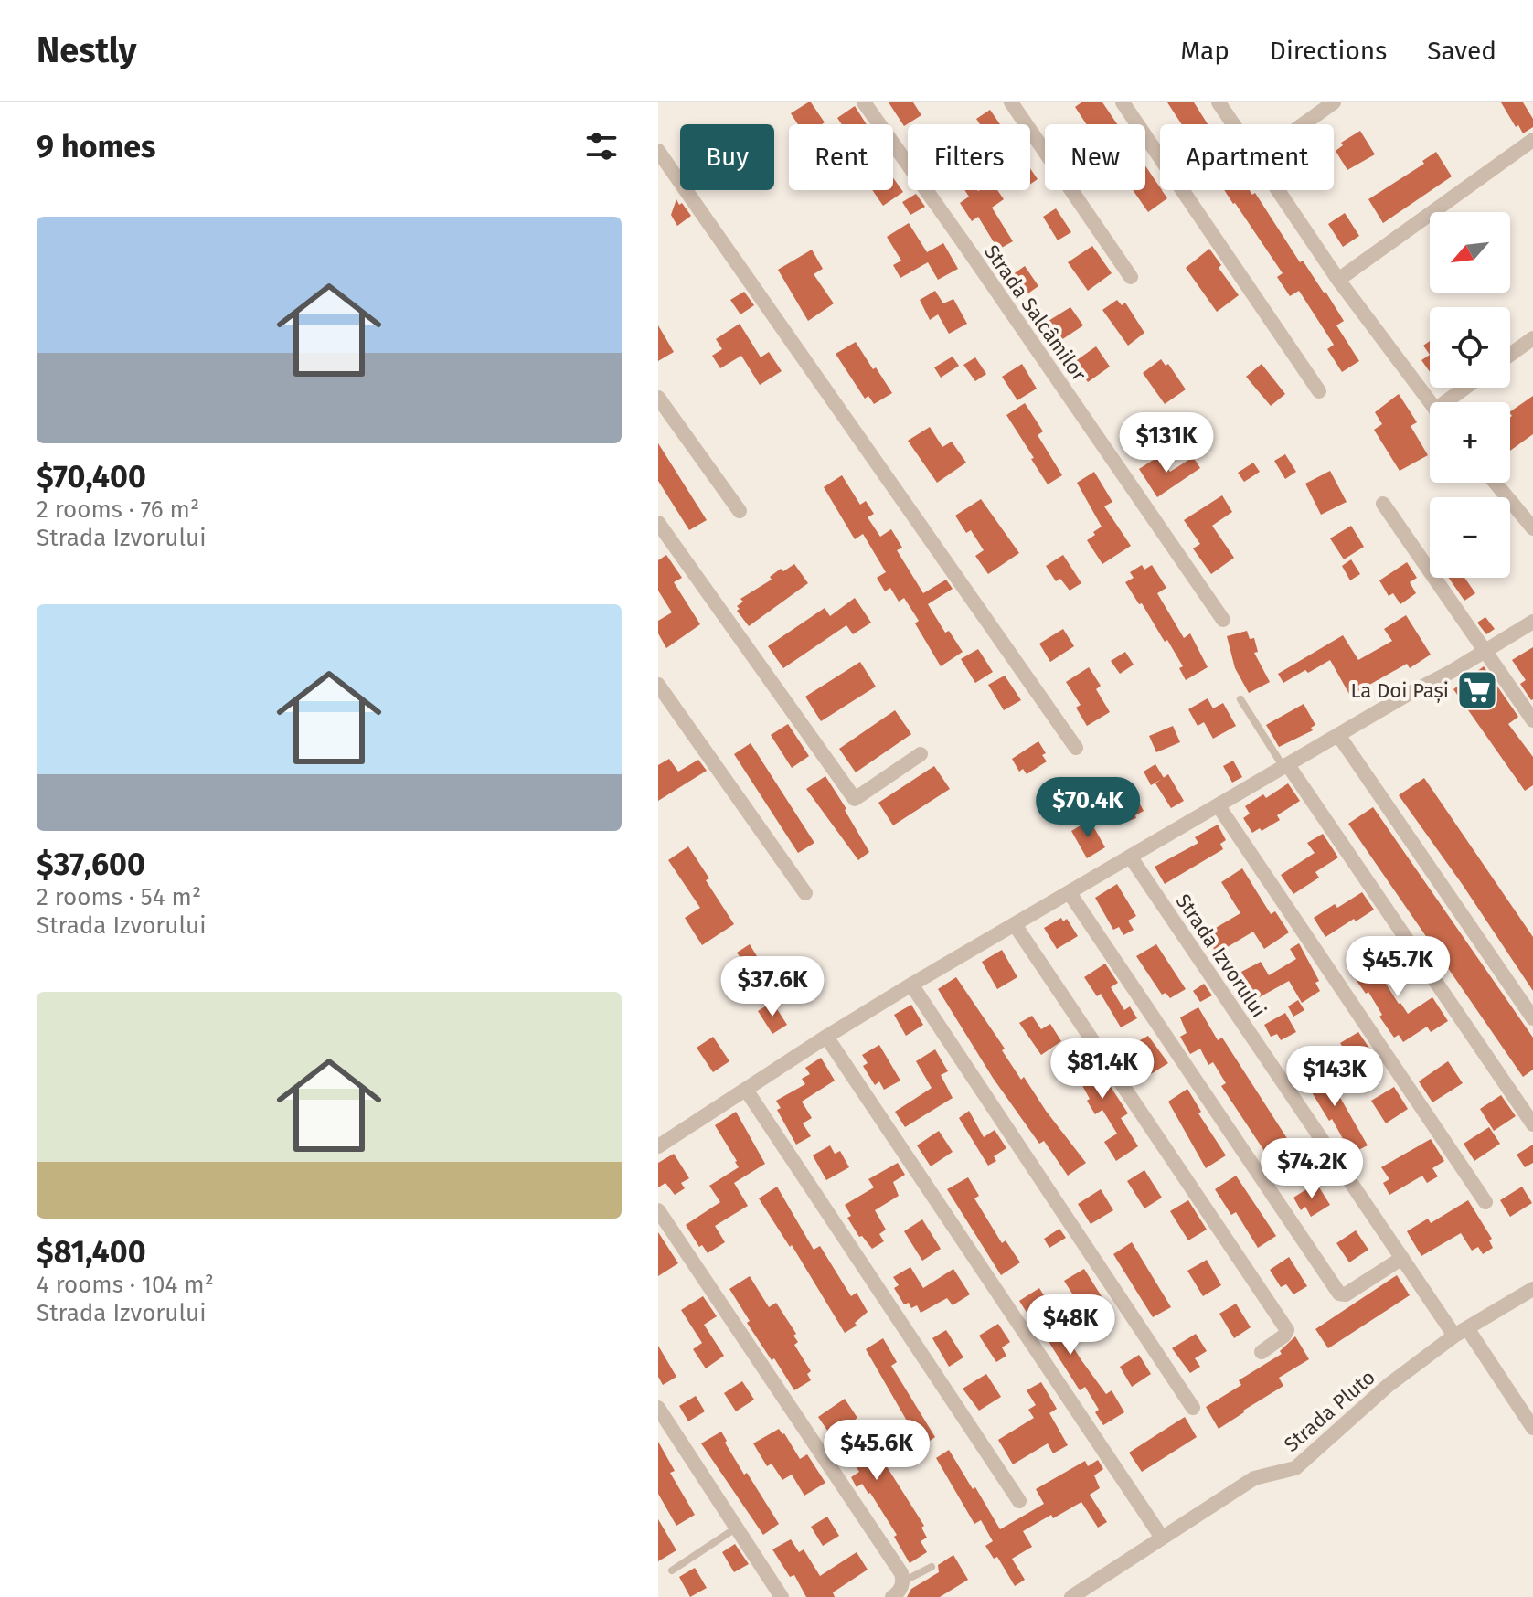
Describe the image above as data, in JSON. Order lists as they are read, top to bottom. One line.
{"streets":{"street":["Strada Salcâmilor","Strada Izvorului","Strada Pluto"]},"crossings":[["Strada Izvorului","Strada Pluto"]],"places":{"supermarket":["La Doi Pași"]},"north":"bottom left","page":{"header":"Nestly","nav":["Map","Directions","Saved"],"heading":"9 homes","chip":["Buy","Rent","Filters","New","Apartment"],"list":[{"name":"$70,400","note":"2 rooms · 76 m² · Strada Izvorului"},{"name":"$37,600","note":"2 rooms · 54 m² · Strada Izvorului"},{"name":"$81,400","note":"4 rooms · 104 m² · Strada Izvorului"}],"map_buttons":["+","−"],"price":["$131K","$70.4K","$45.7K","$37.6K","$81.4K","$143K","$74.2K","$48K","$45.6K"]}}
